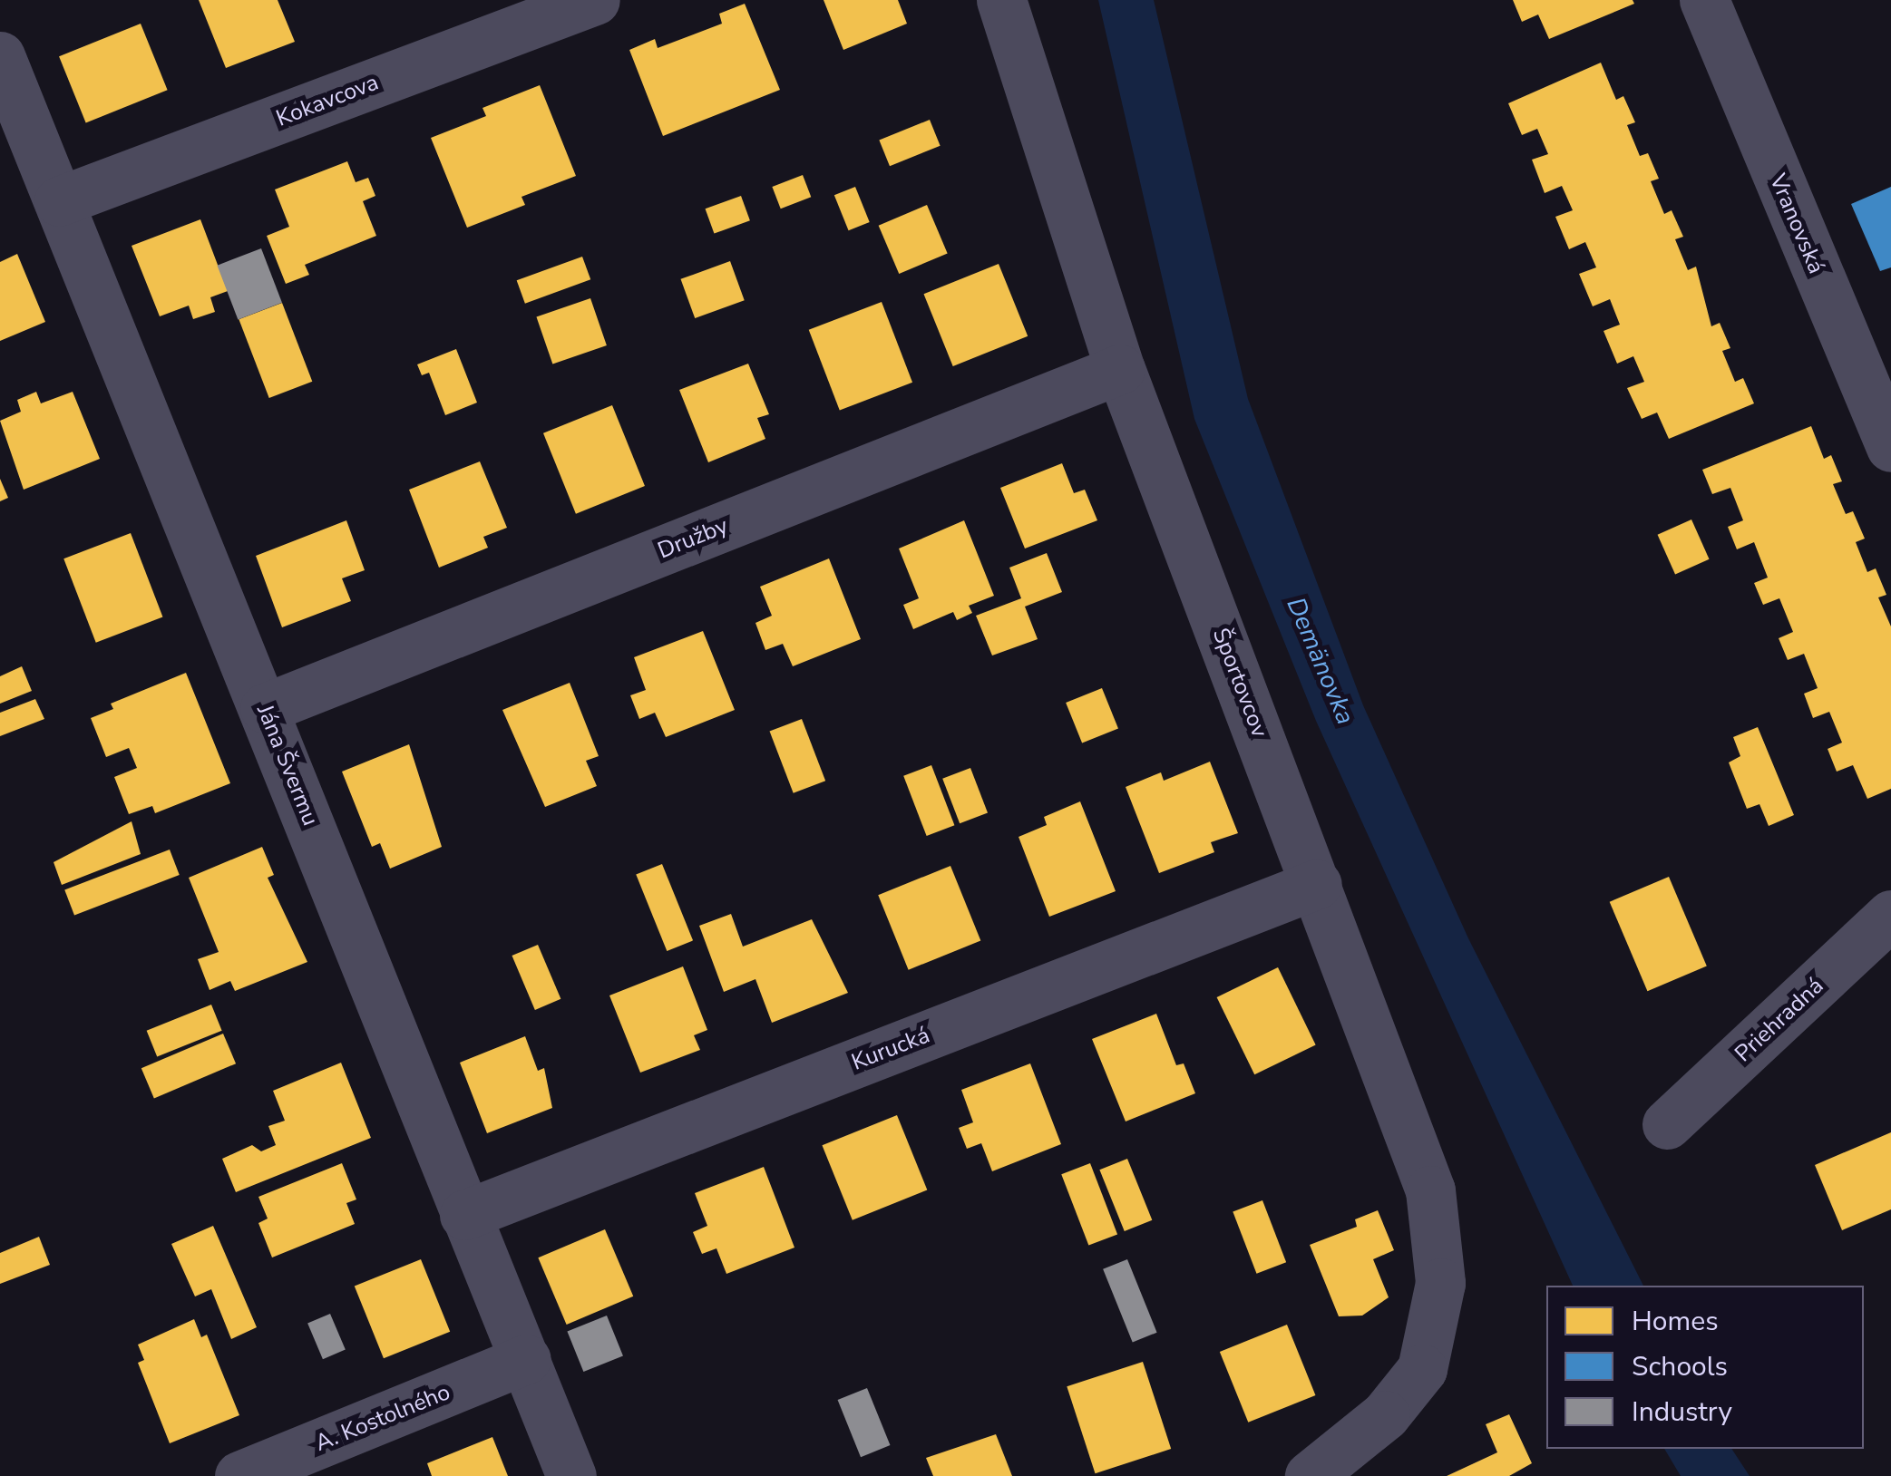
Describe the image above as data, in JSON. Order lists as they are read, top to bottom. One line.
{"streets":{"street":["Kokavcova","Vranovská","Družby","Športovcov","Jána Švermu","Priehradná","Kurucká","A. Kostolného"]},"crossings":[["Kokavcova","Jána Švermu"],["Družby","Športovcov"],["Družby","Jána Švermu"],["Športovcov","Kurucká"],["Jána Švermu","Kurucká"],["Jána Švermu","A. Kostolného"]],"water":["Demänovka"],"legend":["Homes","Schools","Industry"]}
